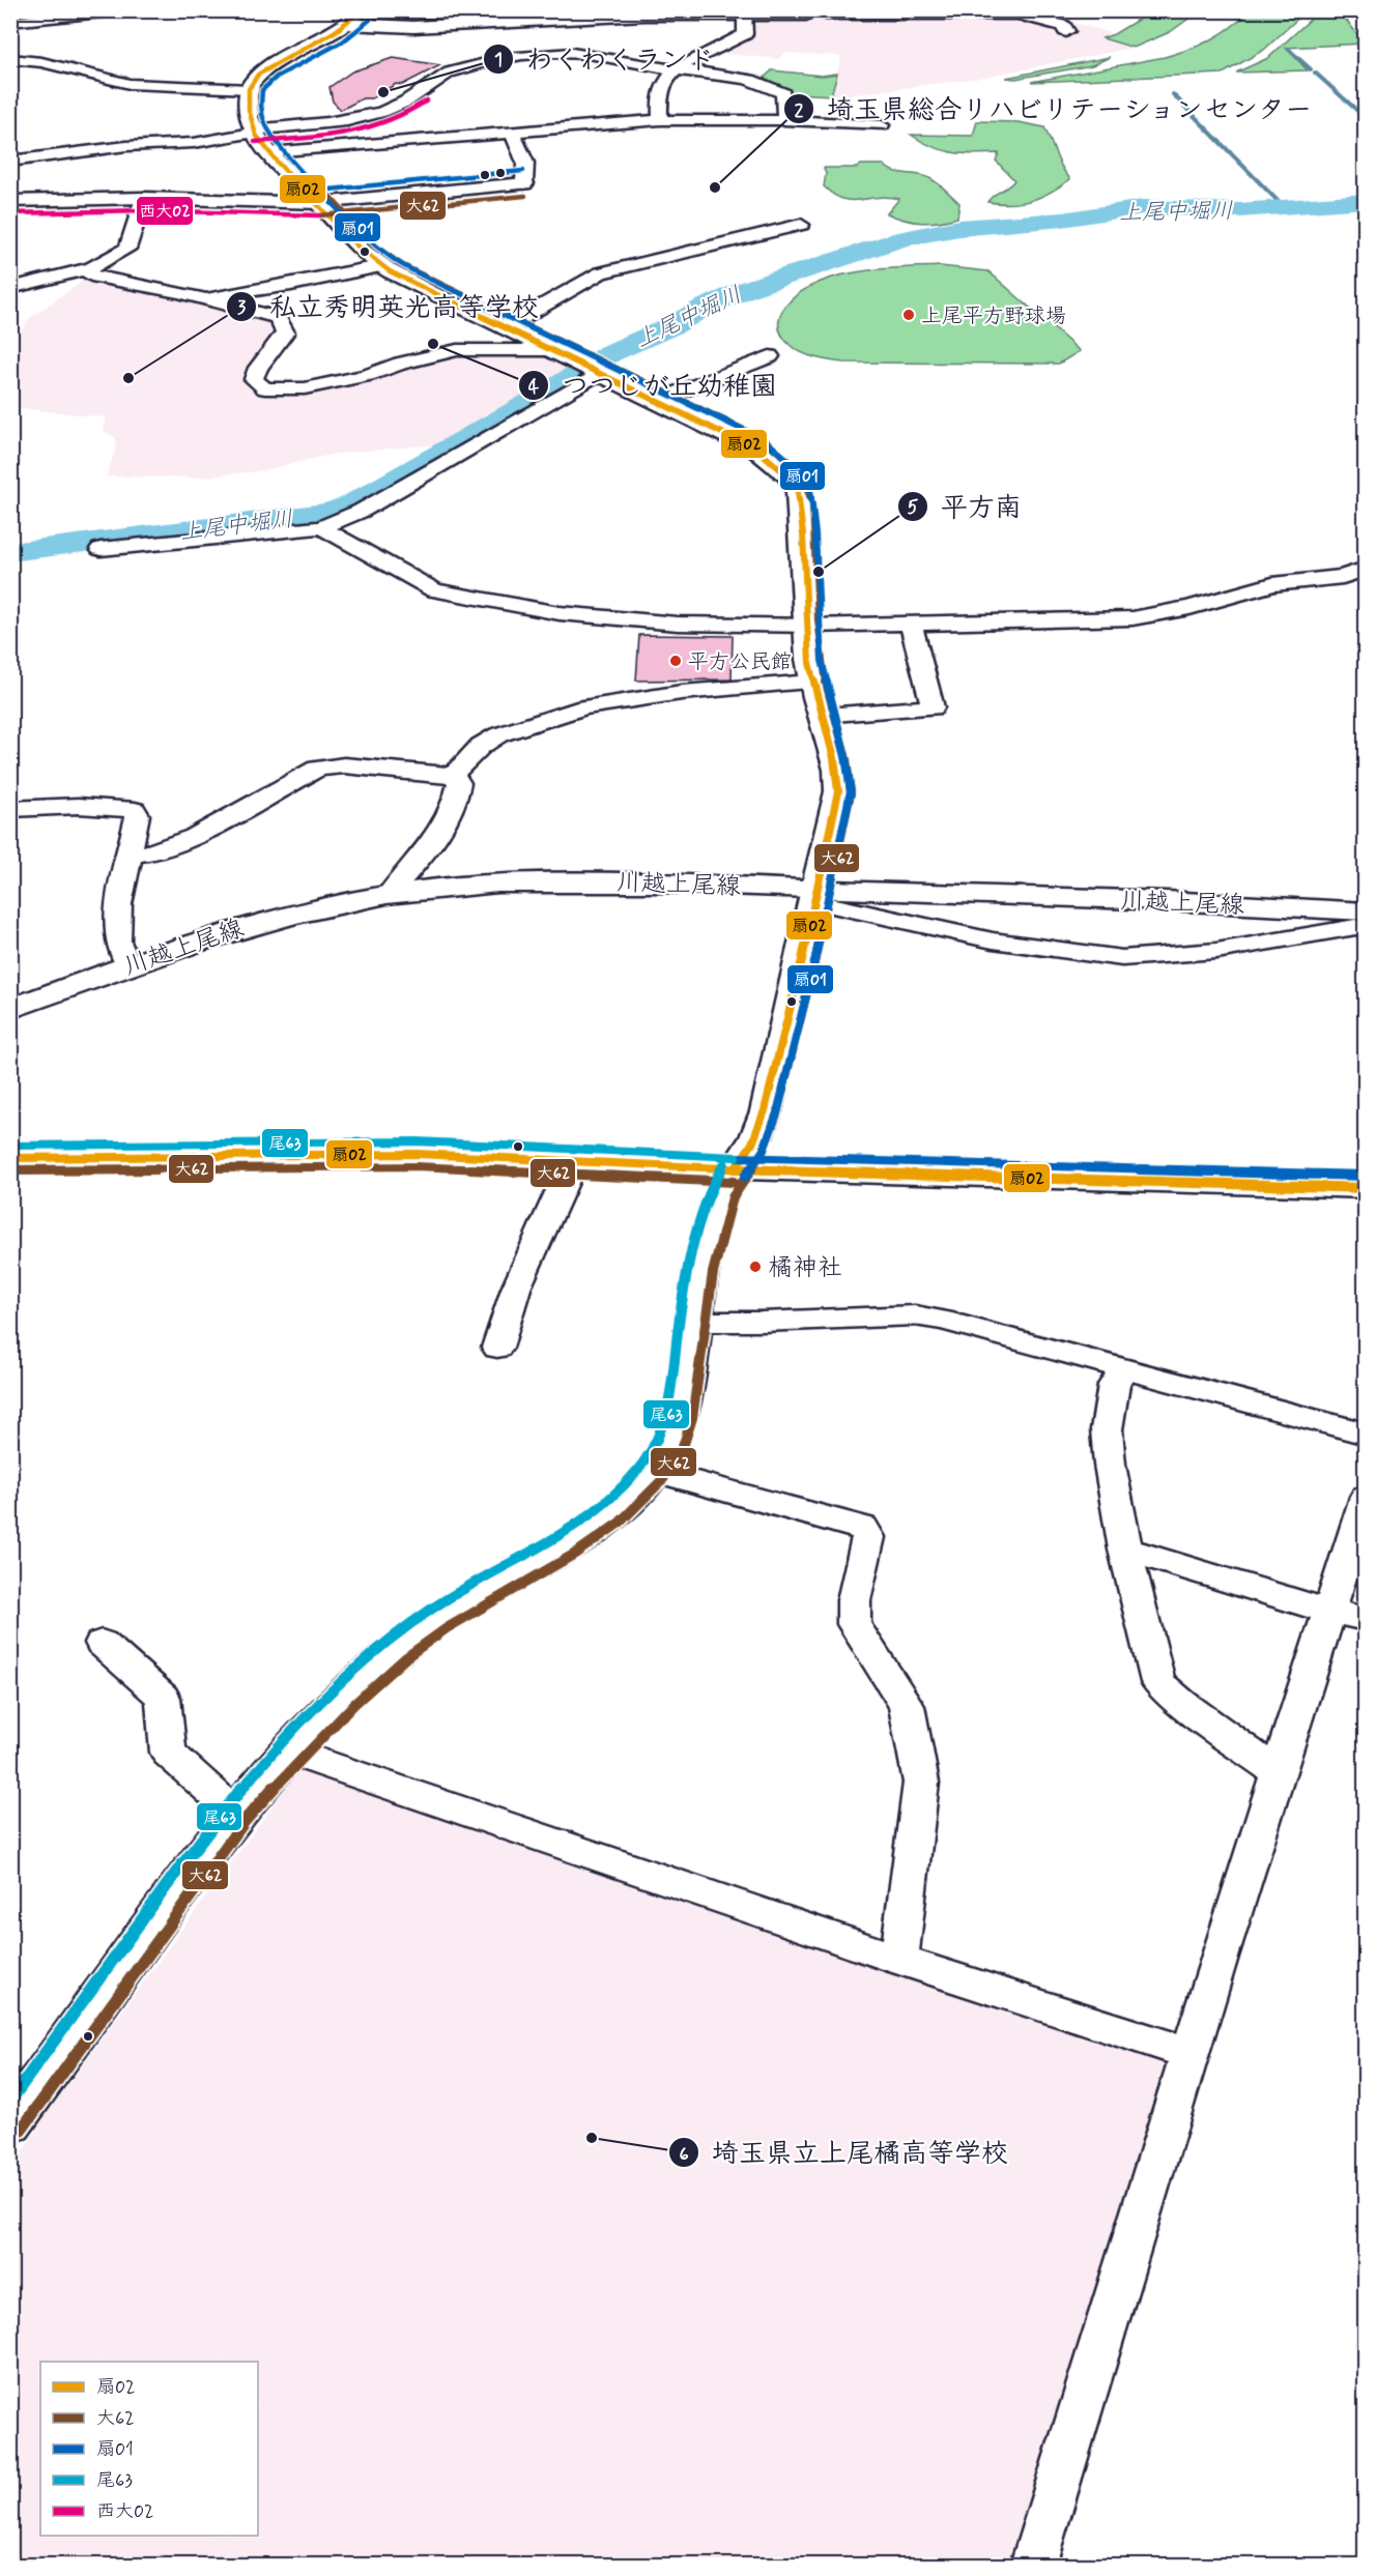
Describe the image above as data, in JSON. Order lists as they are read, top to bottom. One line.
{"streets":{"street":["川越上尾線"]},"water":["上尾中堀川"],"places":["わくわくランド","埼玉県総合リハビリテーションセンター","上尾平方野球場","つつじが丘幼稚園","私立秀明英光高等学校","平方南","平方公民館","橘神社","埼玉県立上尾橘高等学校"],"lines":["transit line 扇02","transit line 扇01","transit line 西大02","transit line 大62","transit line 尾63"],"legend":["扇02","大62","扇01","尾63","西大02"]}
